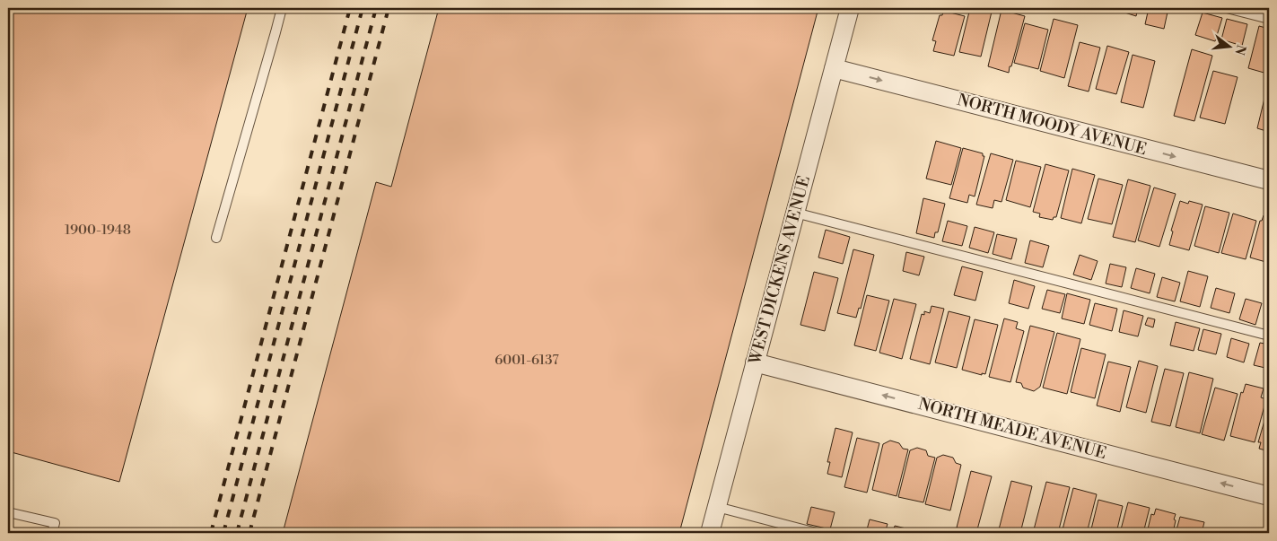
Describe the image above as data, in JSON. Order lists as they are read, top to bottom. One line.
{"streets":{"street":["NORTH MOODY AVENUE","WEST DICKENS AVENUE","NORTH MEADE AVENUE"]},"crossings":[["NORTH MOODY AVENUE","WEST DICKENS AVENUE"],["WEST DICKENS AVENUE","NORTH MEADE AVENUE"]],"one_way":["NORTH MOODY AVENUE","NORTH MEADE AVENUE"],"house_numbers":["1900-1948","6001-6137"],"north":"right"}
